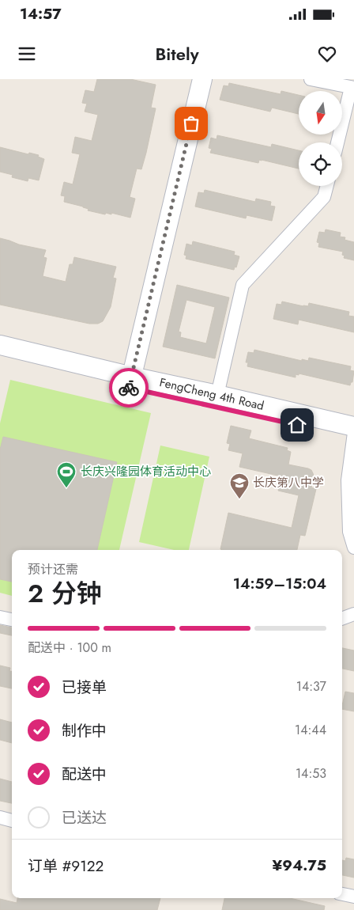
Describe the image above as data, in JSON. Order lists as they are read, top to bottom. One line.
{"streets":{"street":["FengCheng 4th Road"]},"places":{"sports":["长庆兴隆园体育活动中心"],"school or university":["长庆第八中学"]},"north":"bottom","page":{"status":"14:57","header":"Bitely","heading":["2 分钟","预计还需","14:59–15:04"],"panel":["订单 #9122","¥94.75"],"bar":"配送中 · 100 m","list":[["已接单","14:37"],["制作中","14:44"],["配送中","14:53"],"已送达"]}}
